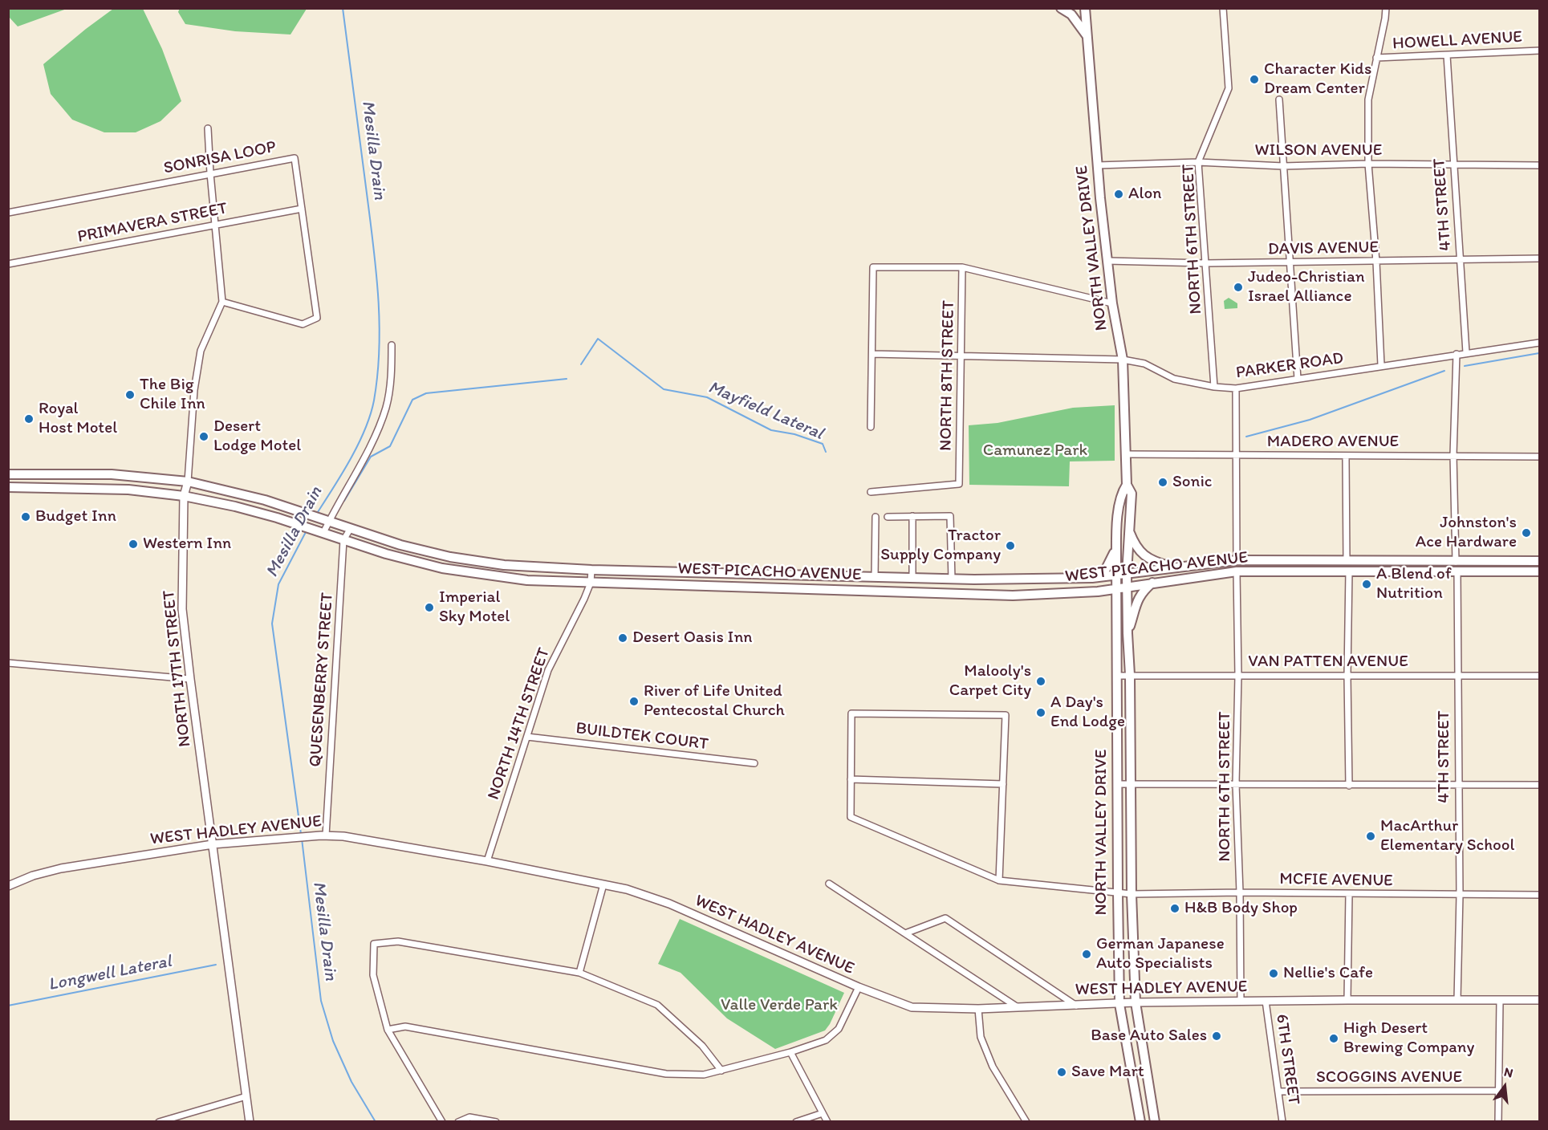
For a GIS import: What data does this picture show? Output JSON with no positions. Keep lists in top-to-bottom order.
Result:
{
  "streets": {
    "main road": ["NORTH VALLEY DRIVE", "WEST PICACHO AVENUE"],
    "street": [
      "HOWELL AVENUE",
      "WILSON AVENUE",
      "SONRISA LOOP",
      "4TH STREET",
      "PRIMAVERA STREET",
      "NORTH 6TH STREET",
      "DAVIS AVENUE",
      "PARKER ROAD",
      "NORTH 8TH STREET",
      "MADERO AVENUE",
      "VAN PATTEN AVENUE",
      "NORTH 17TH STREET",
      "QUESENBERRY STREET",
      "NORTH 14TH STREET",
      "BUILDTEK COURT",
      "WEST HADLEY AVENUE",
      "MCFIE AVENUE",
      "6TH STREET",
      "SCOGGINS AVENUE"
    ]
  },
  "crossings": [
    ["HOWELL AVENUE", "4TH STREET"],
    ["WILSON AVENUE", "4TH STREET"],
    ["WILSON AVENUE", "NORTH 6TH STREET"],
    ["WILSON AVENUE", "NORTH VALLEY DRIVE"],
    ["SONRISA LOOP", "PRIMAVERA STREET"],
    ["SONRISA LOOP", "NORTH 17TH STREET"],
    ["4TH STREET", "DAVIS AVENUE"],
    ["4TH STREET", "PARKER ROAD"],
    ["4TH STREET", "WEST PICACHO AVENUE"],
    ["4TH STREET", "VAN PATTEN AVENUE"],
    ["4TH STREET", "WEST HADLEY AVENUE"],
    ["4TH STREET", "MCFIE AVENUE"],
    ["PRIMAVERA STREET", "NORTH 17TH STREET"],
    ["NORTH 6TH STREET", "DAVIS AVENUE"],
    ["NORTH 6TH STREET", "PARKER ROAD"],
    ["NORTH 6TH STREET", "WEST PICACHO AVENUE"],
    ["NORTH 6TH STREET", "VAN PATTEN AVENUE"],
    ["NORTH 6TH STREET", "WEST HADLEY AVENUE"],
    ["NORTH 6TH STREET", "MCFIE AVENUE"],
    ["NORTH VALLEY DRIVE", "DAVIS AVENUE"],
    ["NORTH VALLEY DRIVE", "PARKER ROAD"],
    ["NORTH VALLEY DRIVE", "MADERO AVENUE"],
    ["NORTH VALLEY DRIVE", "WEST PICACHO AVENUE"],
    ["NORTH VALLEY DRIVE", "VAN PATTEN AVENUE"],
    ["NORTH VALLEY DRIVE", "WEST HADLEY AVENUE"],
    ["NORTH VALLEY DRIVE", "MCFIE AVENUE"],
    ["PARKER ROAD", "NORTH 8TH STREET"],
    ["WEST PICACHO AVENUE", "NORTH 17TH STREET"],
    ["WEST PICACHO AVENUE", "QUESENBERRY STREET"],
    ["WEST PICACHO AVENUE", "NORTH 14TH STREET"],
    ["NORTH 17TH STREET", "WEST HADLEY AVENUE"],
    ["QUESENBERRY STREET", "WEST HADLEY AVENUE"],
    ["NORTH 14TH STREET", "BUILDTEK COURT"],
    ["NORTH 14TH STREET", "WEST HADLEY AVENUE"],
    ["WEST HADLEY AVENUE", "6TH STREET"],
    ["6TH STREET", "SCOGGINS AVENUE"]
  ],
  "water": ["Mesilla Drain", "Mayfield Lateral", "Longwell Lateral"],
  "parks": ["Camunez Park", "Valle Verde Park"],
  "places": [
    "Character Kids Dream Center",
    "Alon",
    "Judeo-Christian Israel Alliance",
    "The Big Chile Inn",
    "Royal Host Motel",
    "Desert Lodge Motel",
    "Sonic",
    "Budget Inn",
    "Johnston's Ace Hardware",
    "Western Inn",
    "Tractor Supply Company",
    "A Blend of Nutrition",
    "Imperial Sky Motel",
    "Desert Oasis Inn",
    "Malooly's Carpet City",
    "River of Life United Pentecostal Church",
    "A Day's End Lodge",
    "MacArthur Elementary School",
    "H&B Body Shop",
    "German Japanese Auto Specialists",
    "Nellie's Cafe",
    "Base Auto Sales",
    "High Desert Brewing Company",
    "Save Mart"
  ],
  "north": "top"
}
